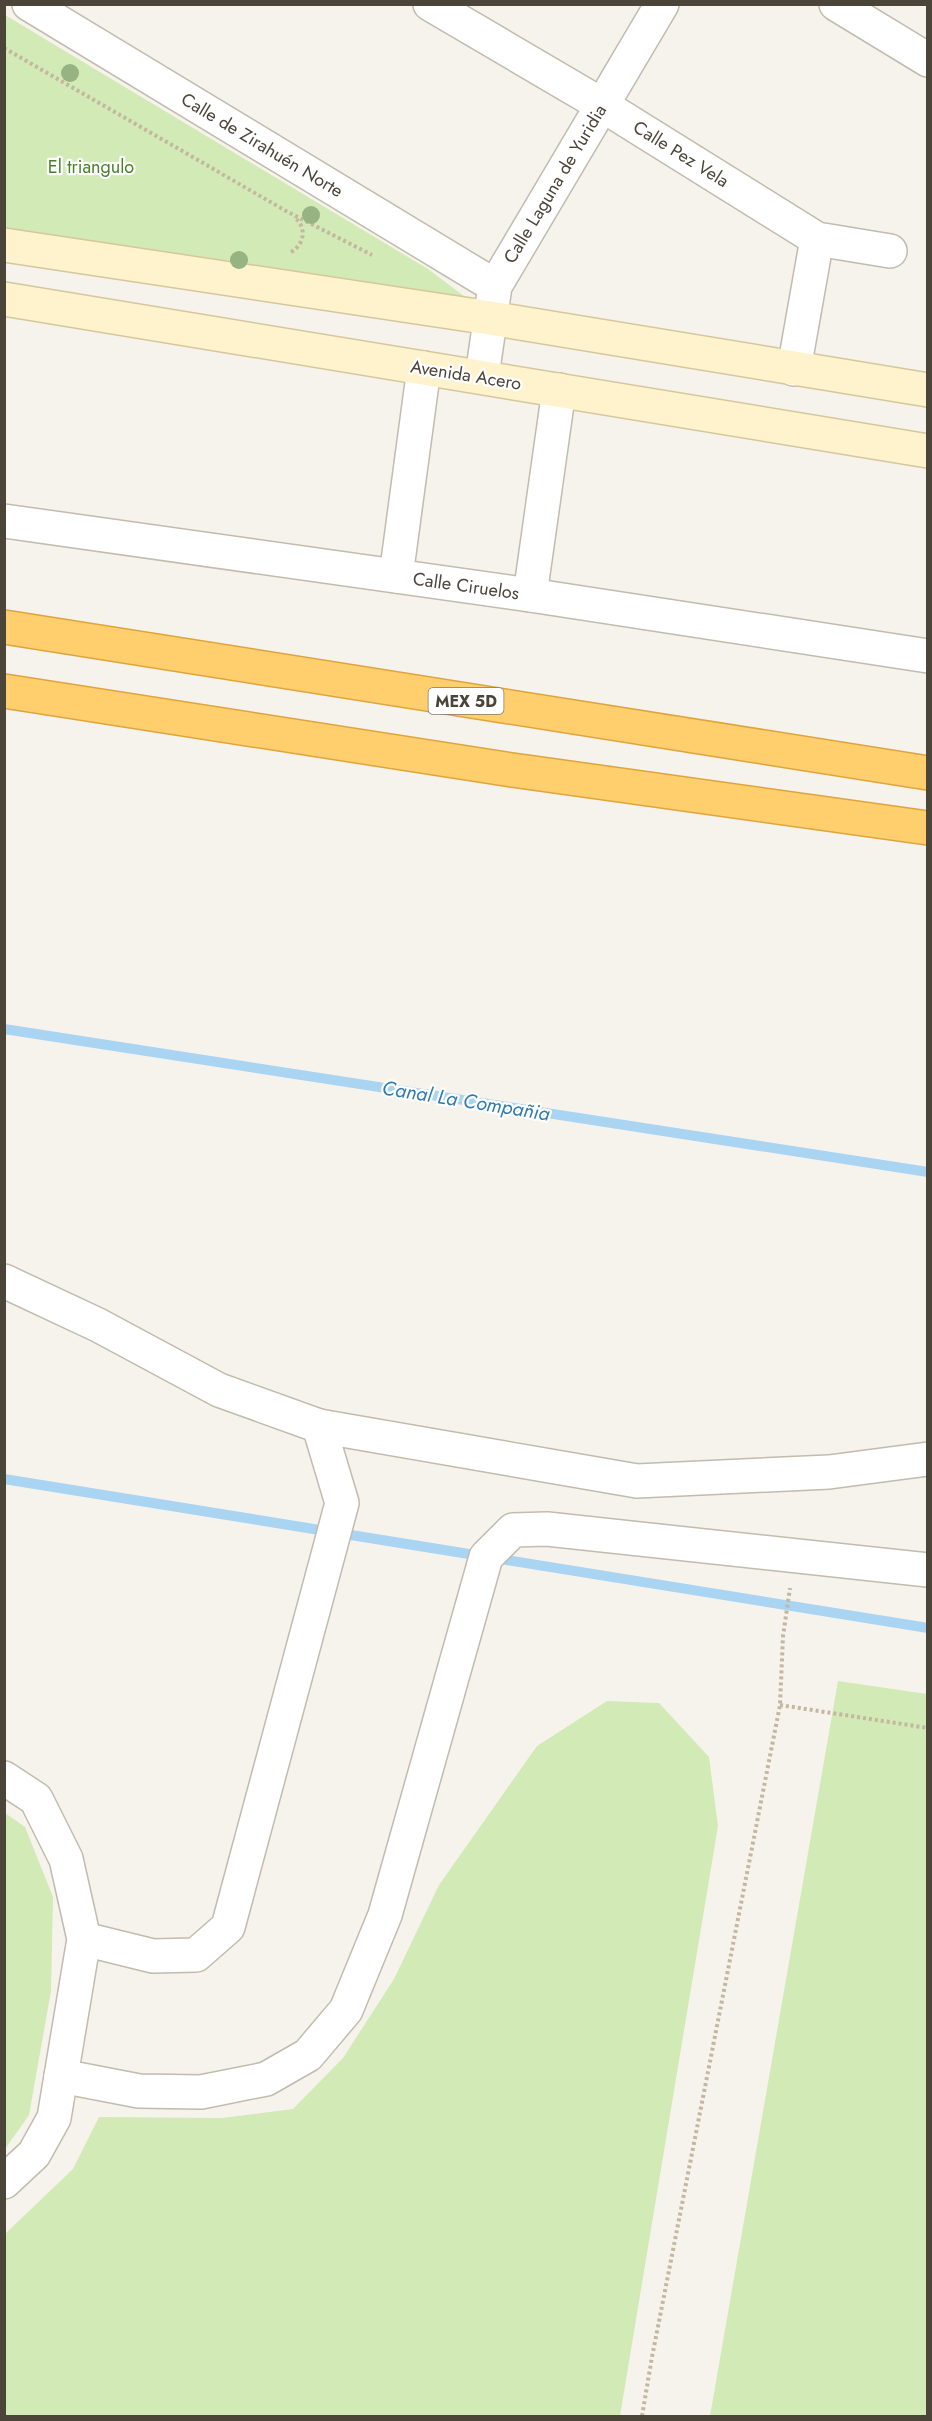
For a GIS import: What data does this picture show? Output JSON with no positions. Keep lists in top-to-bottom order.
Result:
{
  "streets": {
    "highway": ["MEX 5D"],
    "street": [
      "Calle de Zirahuén Norte",
      "Calle Pez Vela",
      "Calle Laguna de Yuridia",
      "Avenida Acero",
      "Calle Ciruelos"
    ]
  },
  "crossings": [
    ["Calle de Zirahuén Norte", "Calle Laguna de Yuridia"],
    ["Calle Pez Vela", "Calle Laguna de Yuridia"],
    ["Calle Laguna de Yuridia", "Avenida Acero"]
  ],
  "water": ["Canal La Compañia"],
  "parks": ["El triangulo"]
}
